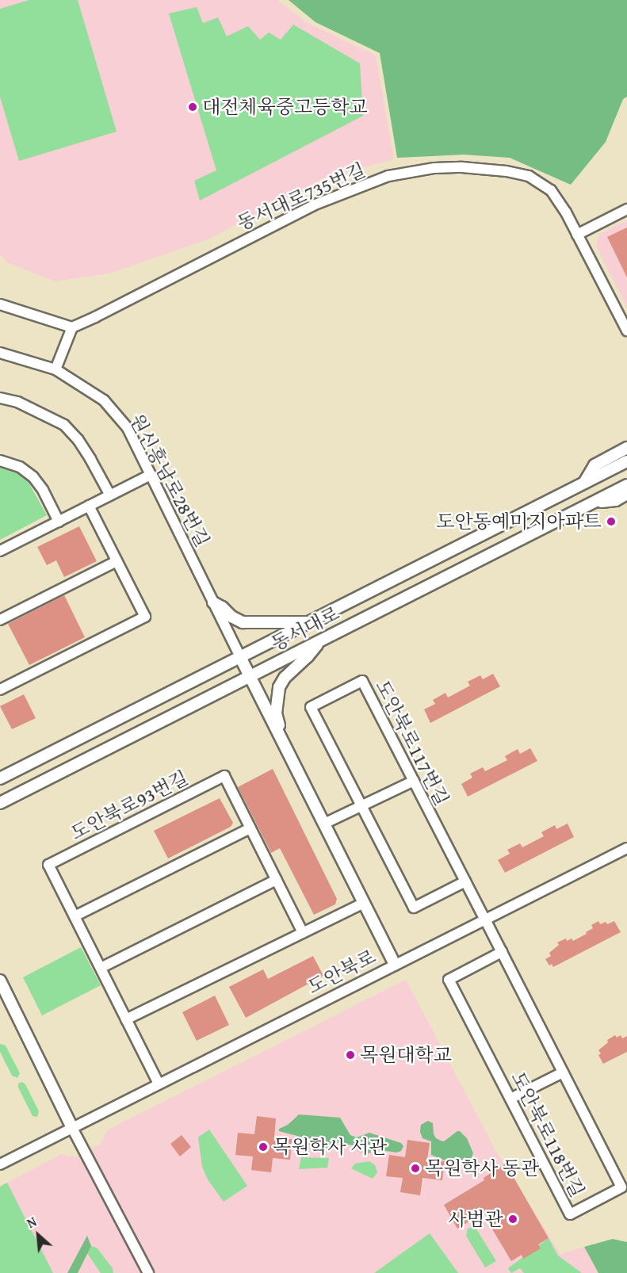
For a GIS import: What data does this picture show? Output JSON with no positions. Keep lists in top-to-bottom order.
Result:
{
  "streets": {
    "street": [
      "동서대로735번길",
      "원신흥남로28번길",
      "동서대로",
      "도안북로117번길",
      "도안북로93번길",
      "도안북로",
      "도안북로118번길"
    ]
  },
  "crossings": [
    ["원신흥남로28번길", "동서대로"],
    ["도안북로117번길", "도안북로"],
    ["도안북로117번길", "도안북로118번길"],
    ["도안북로93번길", "도안북로"],
    ["도안북로", "도안북로118번길"]
  ],
  "places": [
    "대전체육중고등학교",
    "도안동예미지아파트",
    "목원대학교",
    "목원학사 서관",
    "목원학사 동관",
    "사범관"
  ],
  "north": "top left"
}
